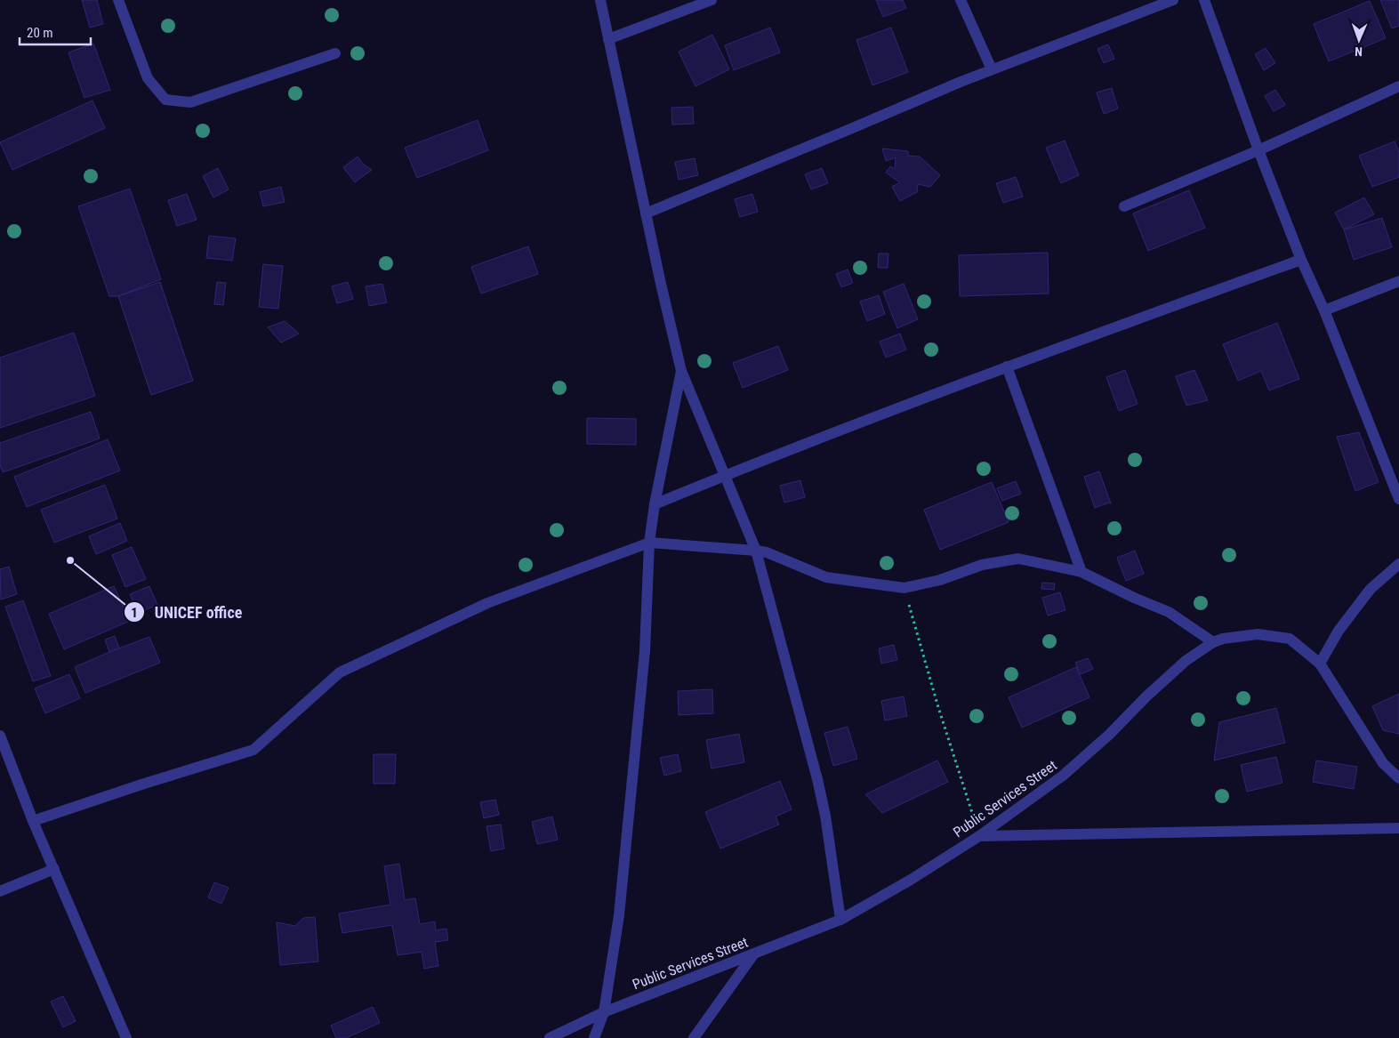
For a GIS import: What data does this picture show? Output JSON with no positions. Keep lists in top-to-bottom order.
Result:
{
  "streets": {
    "street": ["Public Services Street"]
  },
  "places": ["UNICEF office"],
  "scale_bar": "20 m",
  "north": "bottom"
}
